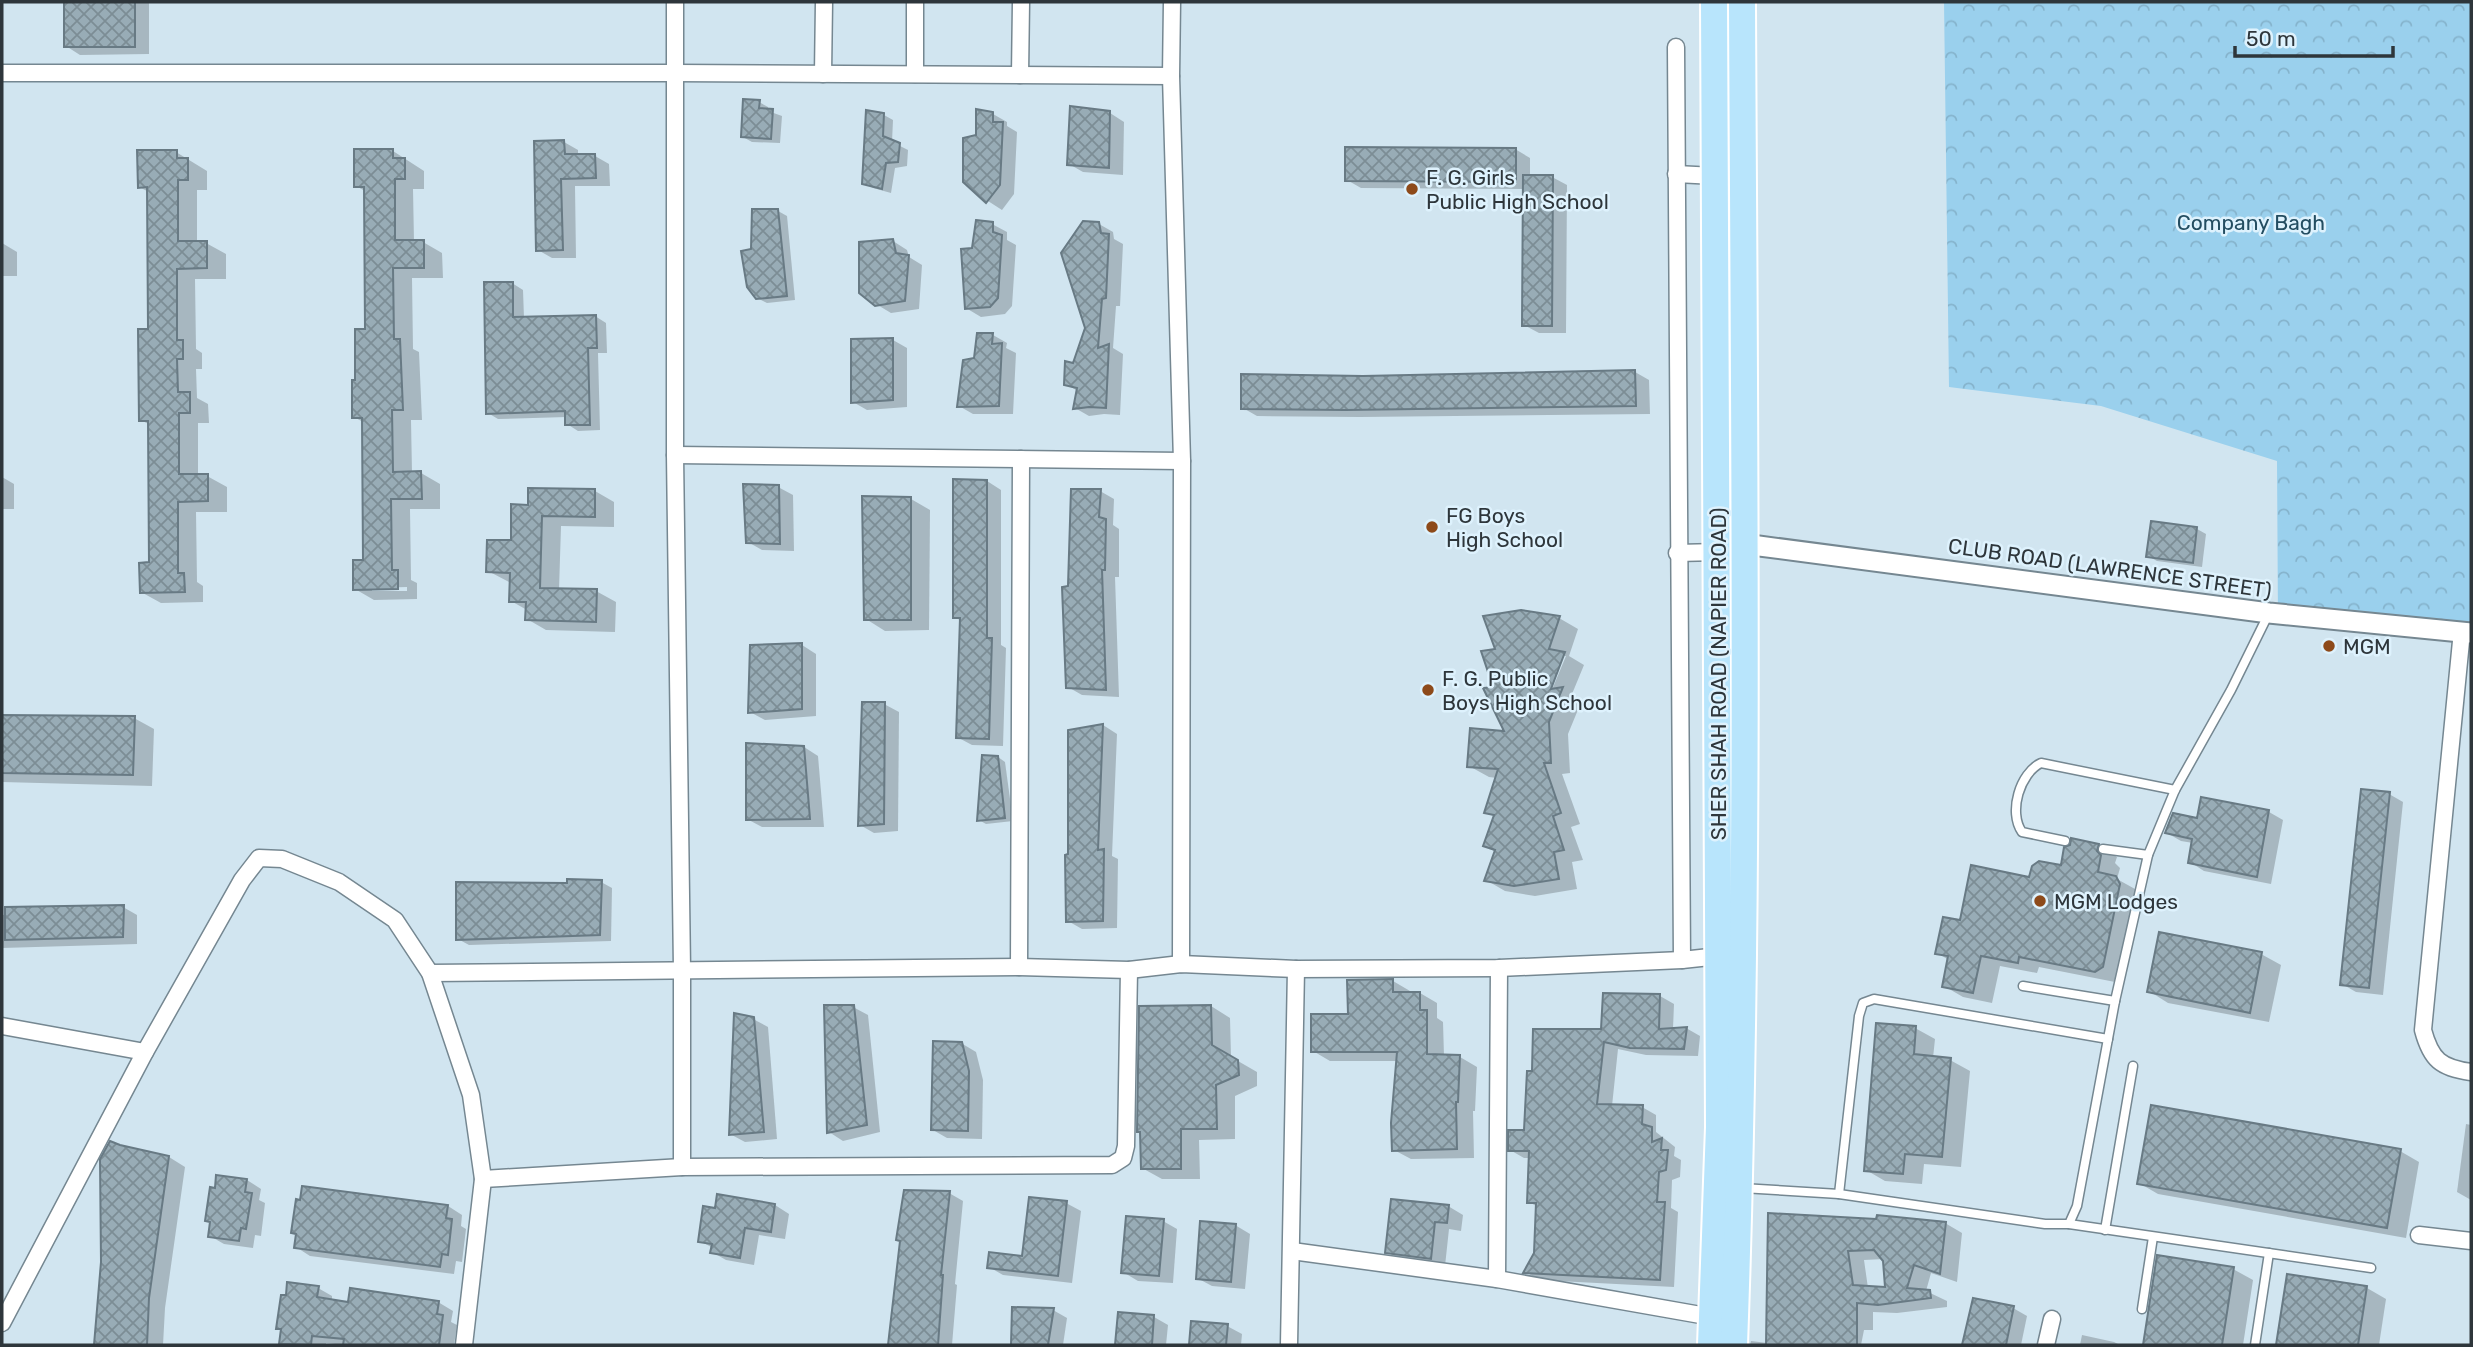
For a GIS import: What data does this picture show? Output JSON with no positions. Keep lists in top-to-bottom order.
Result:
{
  "streets": {
    "main road": ["SHER SHAH ROAD (NAPIER ROAD)"],
    "street": ["CLUB ROAD (LAWRENCE STREET)"]
  },
  "crossings": [
    ["CLUB ROAD (LAWRENCE STREET)", "SHER SHAH ROAD (NAPIER ROAD)"]
  ],
  "parks": ["Company Bagh"],
  "places": [
    "F. G. Girls Public High School",
    "FG Boys High School",
    "MGM",
    "F. G. Public Boys High School",
    "MGM Lodges"
  ],
  "scale_bar": "50 m"
}
